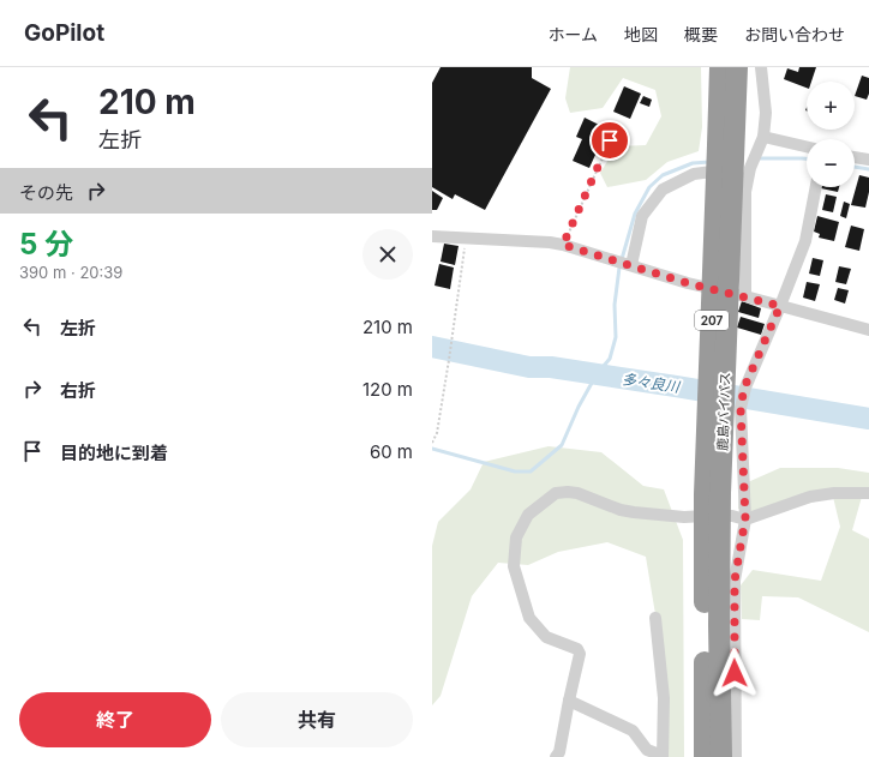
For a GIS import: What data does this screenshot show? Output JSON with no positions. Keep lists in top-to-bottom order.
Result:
{
  "streets": {
    "highway": ["207", "鹿島バイパス"]
  },
  "water": ["多々良川"],
  "page": {
    "header": "GoPilot",
    "nav": [
      "ホーム",
      "地図",
      "概要",
      "お問い合わせ"
    ],
    "turn": ["210 m", "左折"],
    "map_buttons": ["+", "−"],
    "then": "その先",
    "heading": ["5 分", "390 m · 20:39"],
    "list": [
      {
        "name": "左折",
        "value": "210 m"
      },
      {
        "name": "右折",
        "value": "120 m"
      },
      {
        "name": "目的地に到着",
        "value": "60 m"
      }
    ],
    "buttons": ["終了", "共有"]
  }
}
